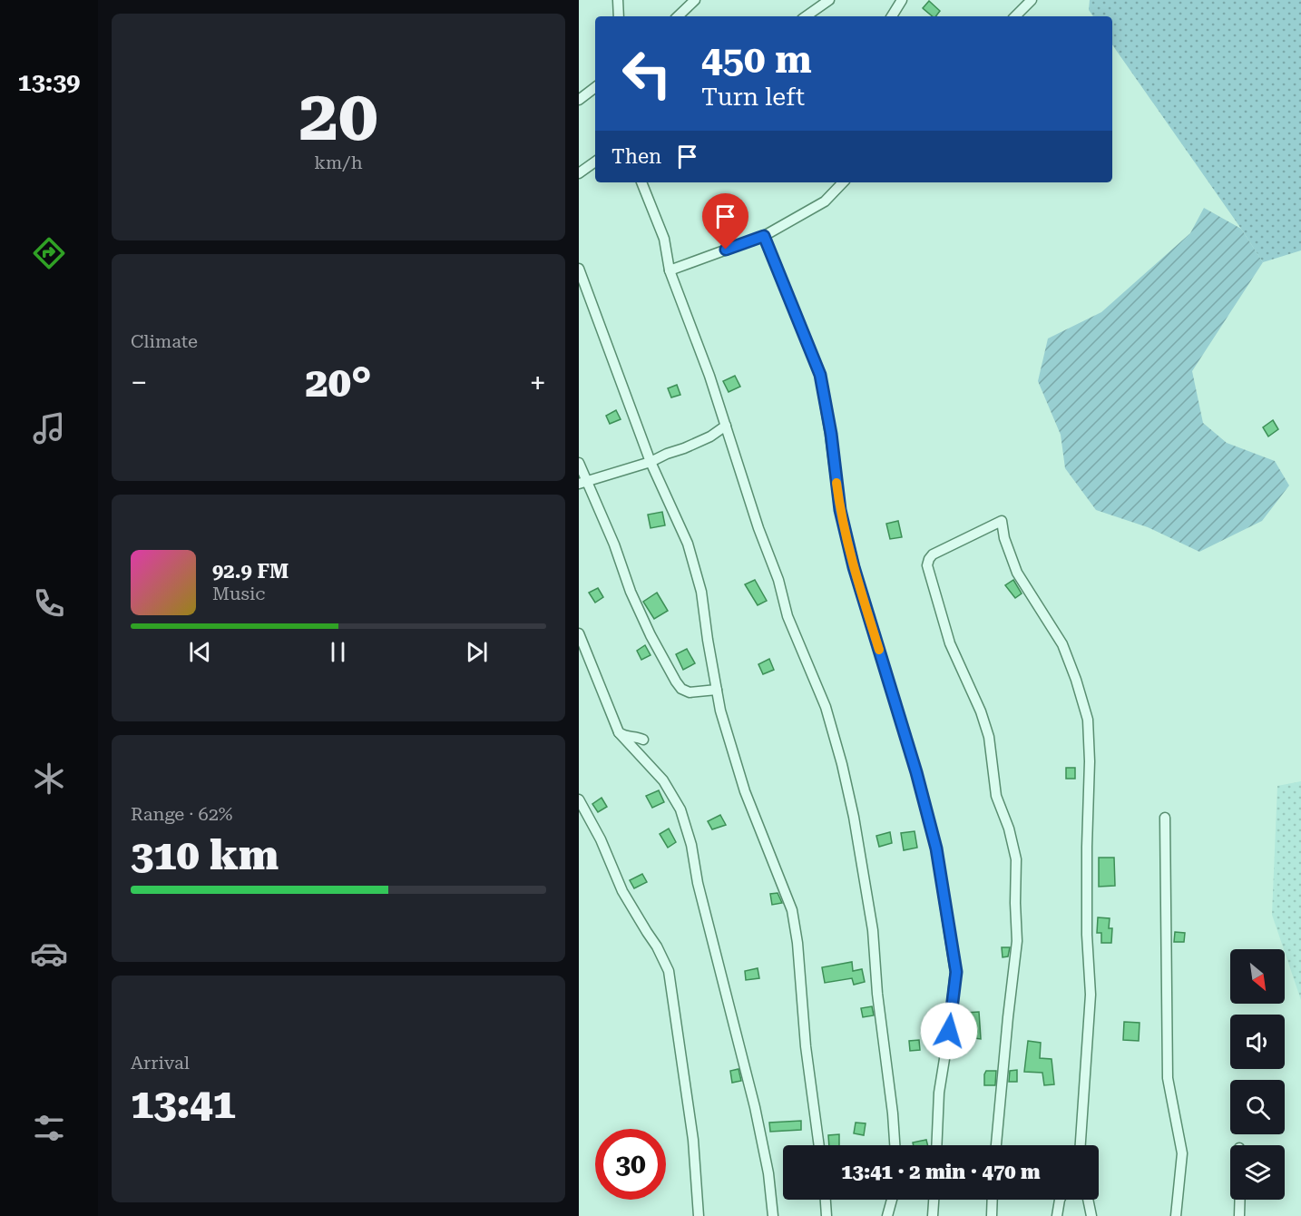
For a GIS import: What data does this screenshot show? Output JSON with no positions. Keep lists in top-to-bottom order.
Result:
{
  "north": "bottom right",
  "page": {
    "tabs": "13:39",
    "tile": [
      ["20", "km/h"],
      "Climate",
      ["Range · 62%", "310 km"],
      ["Arrival", "13:41"]
    ],
    "turn": ["450 m", "Turn left"],
    "then": "Then",
    "heat": ["−", "20°", "+"],
    "song": ["92.9 FM", "Music"],
    "limit": "30",
    "trip": "13:41 · 2 min · 470 m"
  }
}
